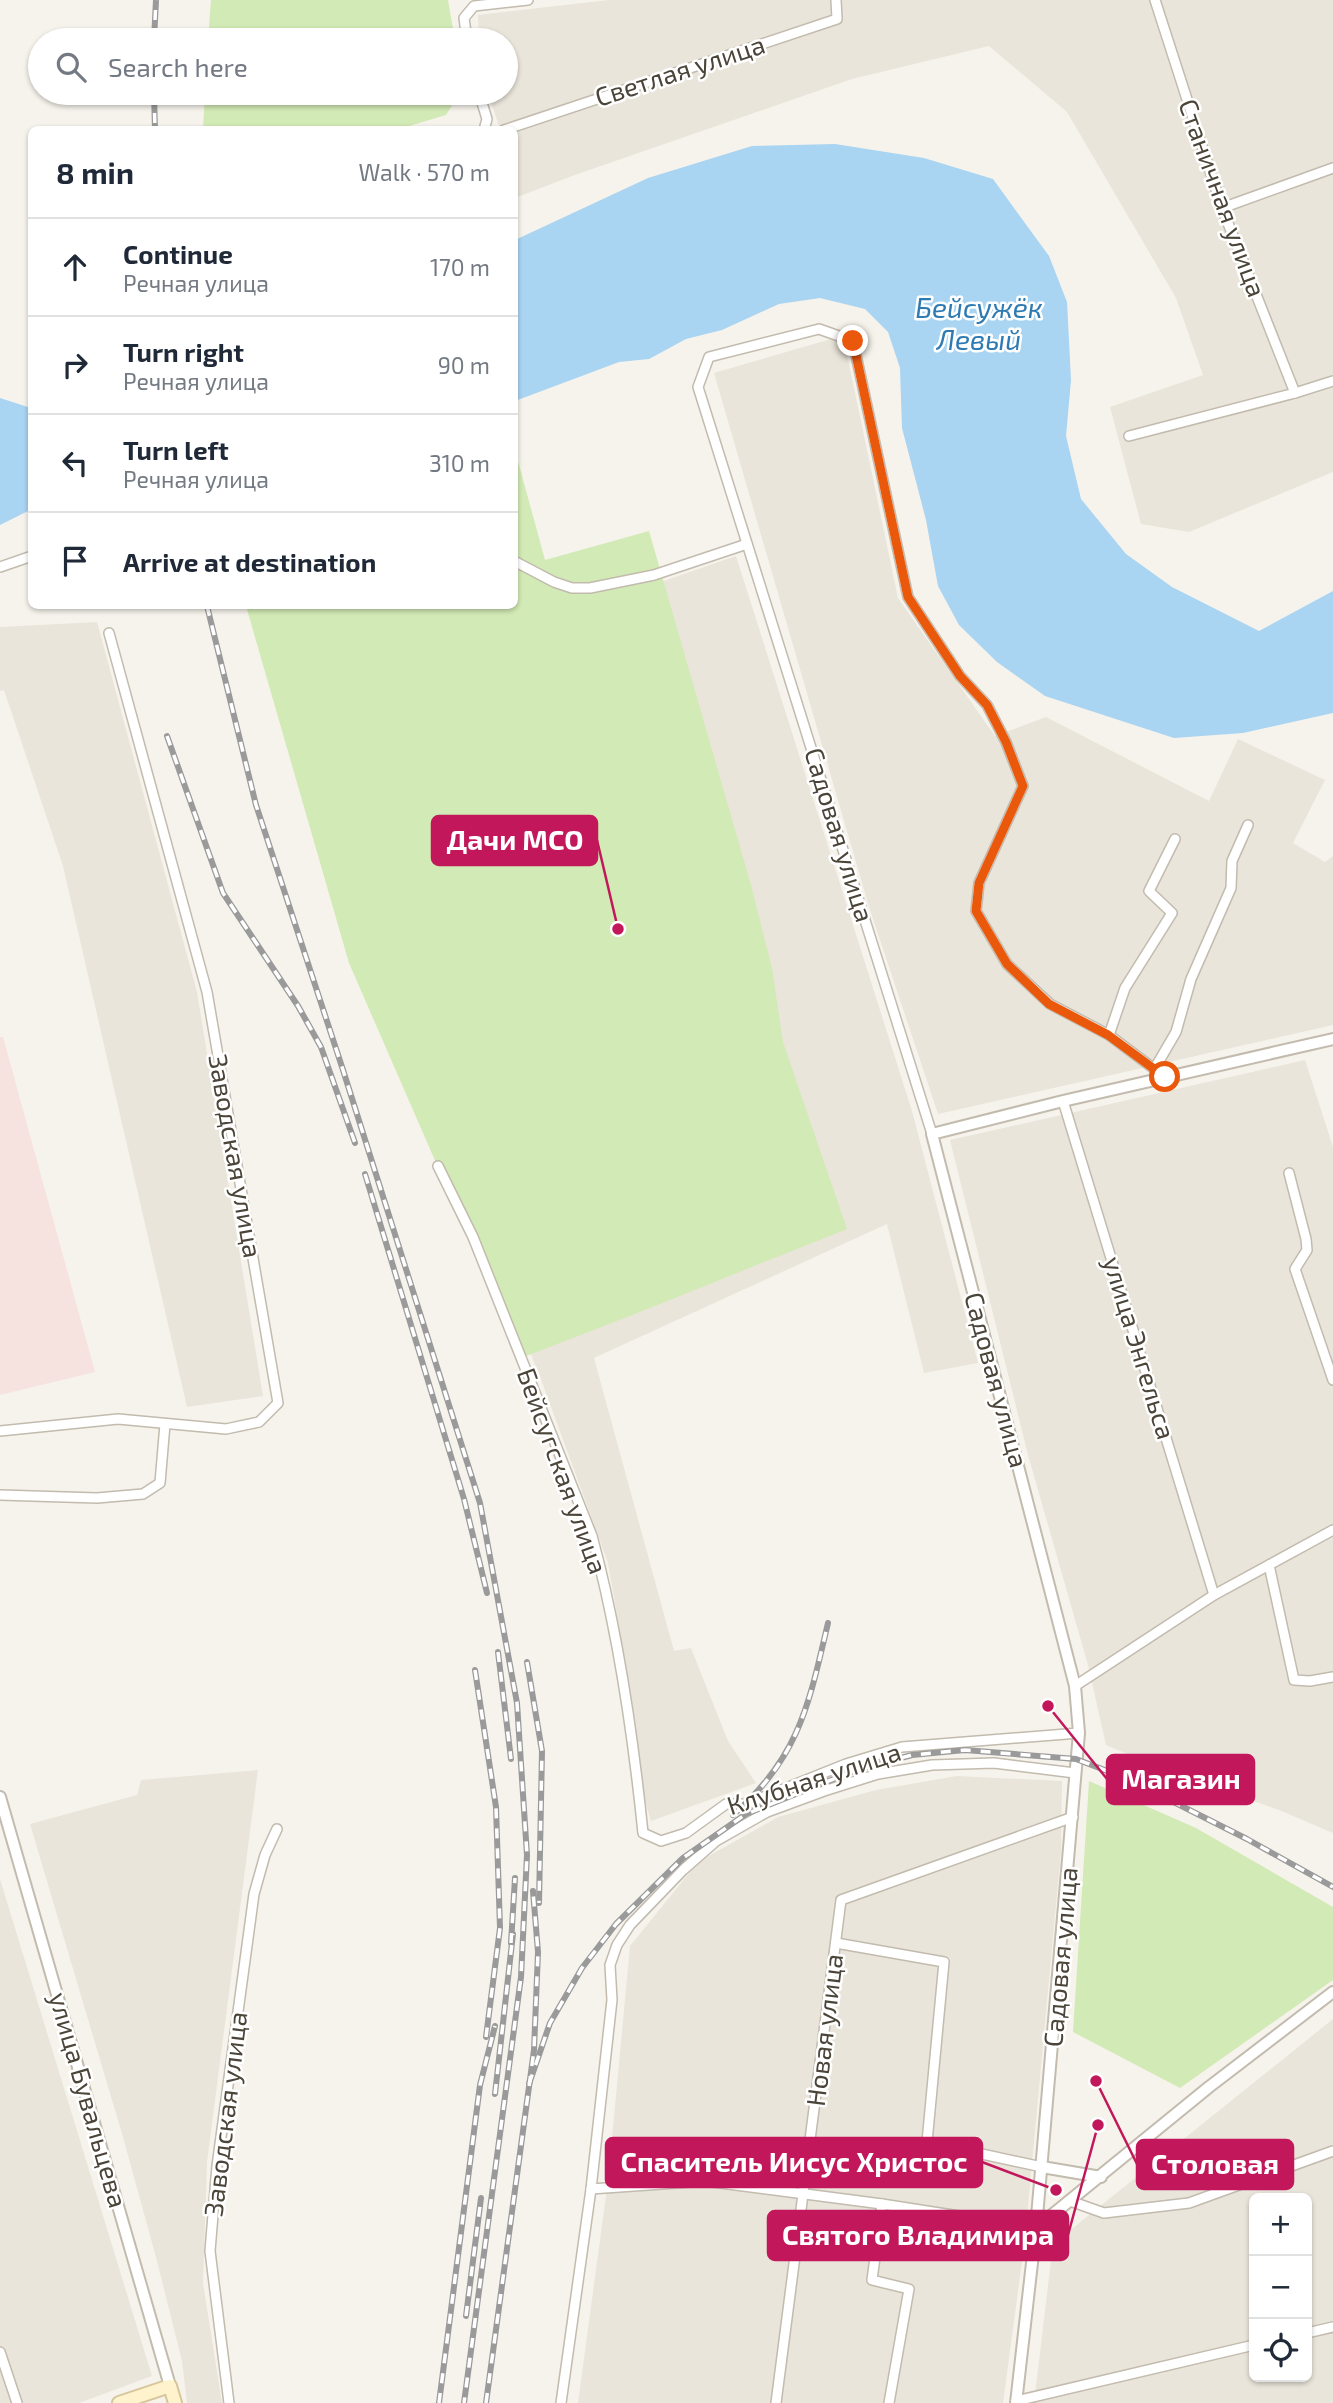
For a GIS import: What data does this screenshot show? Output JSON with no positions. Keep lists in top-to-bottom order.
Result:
{
  "streets": {
    "main road": ["улица Бувальцева"],
    "street": [
      "Светлая улица",
      "Станичная улица",
      "Садовая улица",
      "Заводская улица",
      "улица Энгельса",
      "Бейсугская улица",
      "Клубная улица",
      "Новая улица"
    ]
  },
  "crossings": [
    ["Садовая улица", "Клубная улица"],
    ["Садовая улица", "Новая улица"],
    ["Бейсугская улица", "Клубная улица"]
  ],
  "water": ["Бейсужёк Левый"],
  "places": [
    "Дачи МСО",
    "Магазин",
    "Столовая",
    "Святого Владимира",
    "Спаситель Иисус Христос"
  ],
  "page": {
    "search": "Search here",
    "heading": ["8 min", "Walk · 570 m"],
    "list": [
      ["Continue", "Речная улица", "170 m"],
      ["Turn right", "Речная улица", "90 m"],
      ["Turn left", "Речная улица", "310 m"],
      "Arrive at destination"
    ],
    "map_buttons": ["+", "−"]
  }
}
